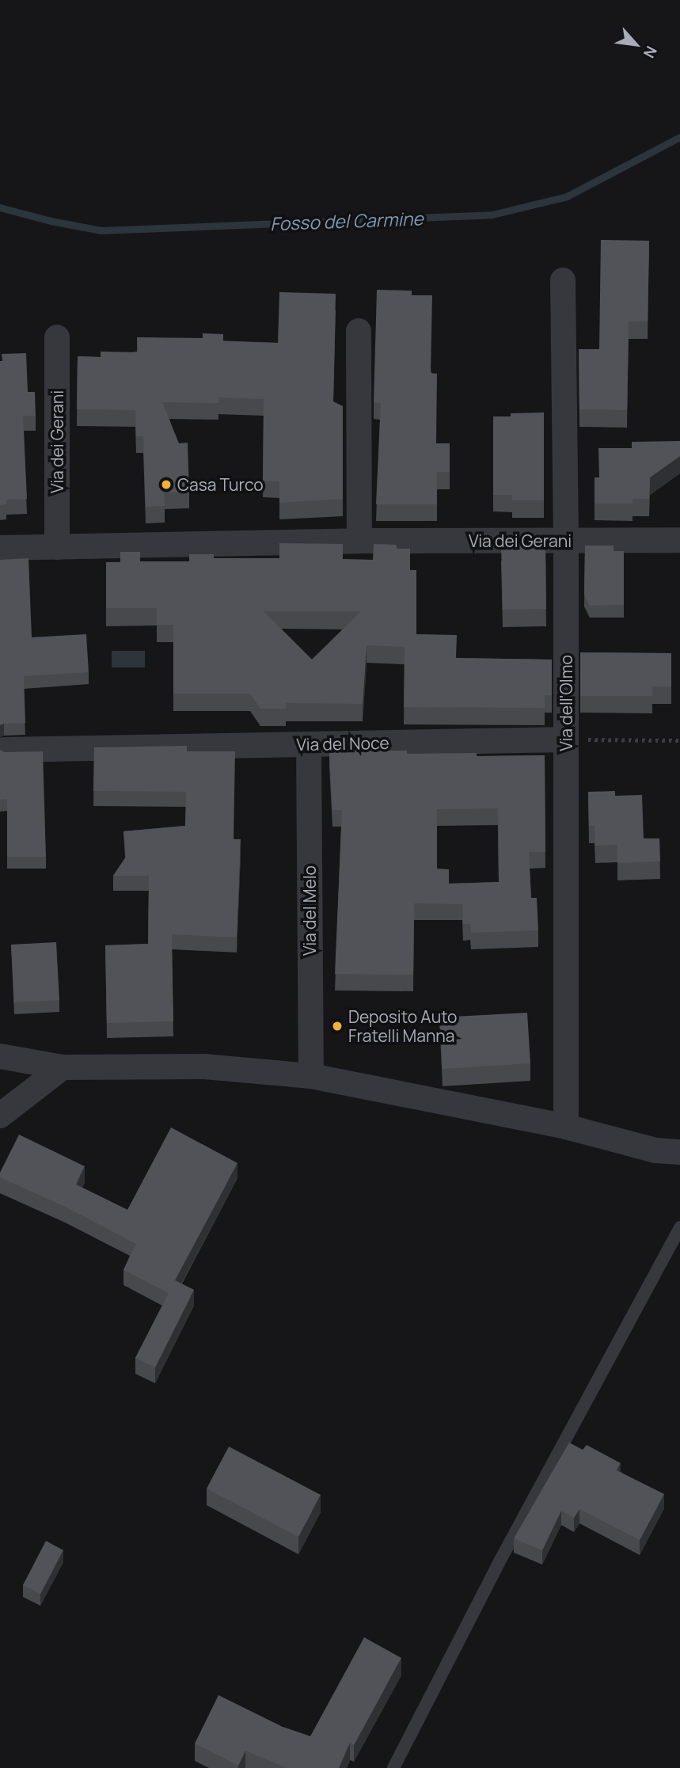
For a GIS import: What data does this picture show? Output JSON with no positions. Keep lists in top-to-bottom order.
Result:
{
  "streets": {
    "street": [
      "Via dei Gerani",
      "Via dell'Olmo",
      "Via del Noce",
      "Via del Melo"
    ]
  },
  "crossings": [
    ["Via dei Gerani", "Via dell'Olmo"],
    ["Via dell'Olmo", "Via del Noce"],
    ["Via del Noce", "Via del Melo"]
  ],
  "water": ["Fosso del Carmine"],
  "places": ["Casa Turco", "Deposito Auto Fratelli Manna"],
  "north": "bottom right"
}
